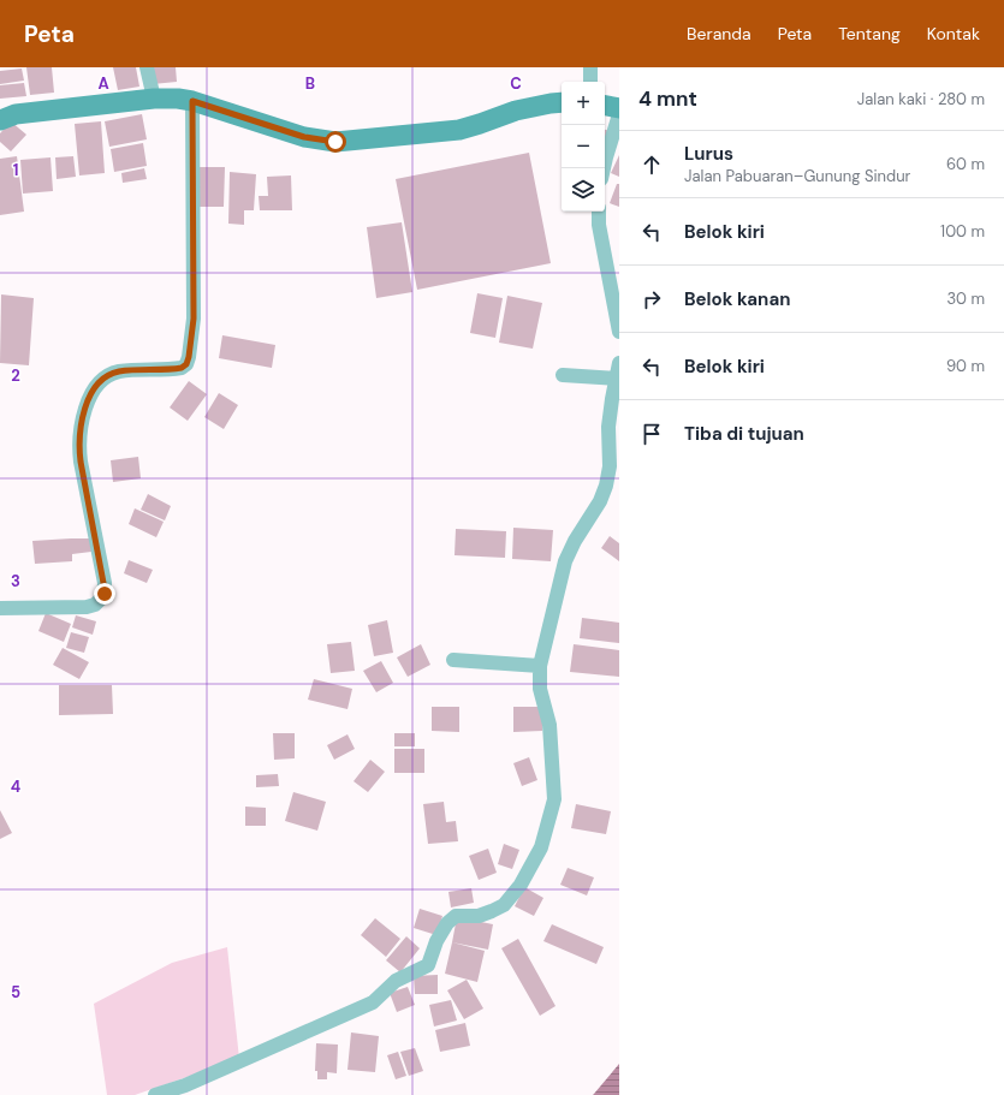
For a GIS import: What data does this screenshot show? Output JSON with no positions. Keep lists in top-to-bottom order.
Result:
{
  "page": {
    "header": "Peta",
    "nav": [
      "Beranda",
      "Peta",
      "Tentang",
      "Kontak"
    ],
    "heading": ["4 mnt", "Jalan kaki · 280 m"],
    "map_buttons": ["+", "−"],
    "list": [
      ["Lurus", "Jalan Pabuaran–Gunung Sindur", "60 m"],
      ["Belok kiri", "100 m"],
      ["Belok kanan", "30 m"],
      ["Belok kiri", "90 m"],
      "Tiba di tujuan"
    ]
  },
  "grid": {
    "columns": ["A", "B", "C"],
    "rows": [
      "1",
      "2",
      "3",
      "4",
      "5"
    ]
  }
}
